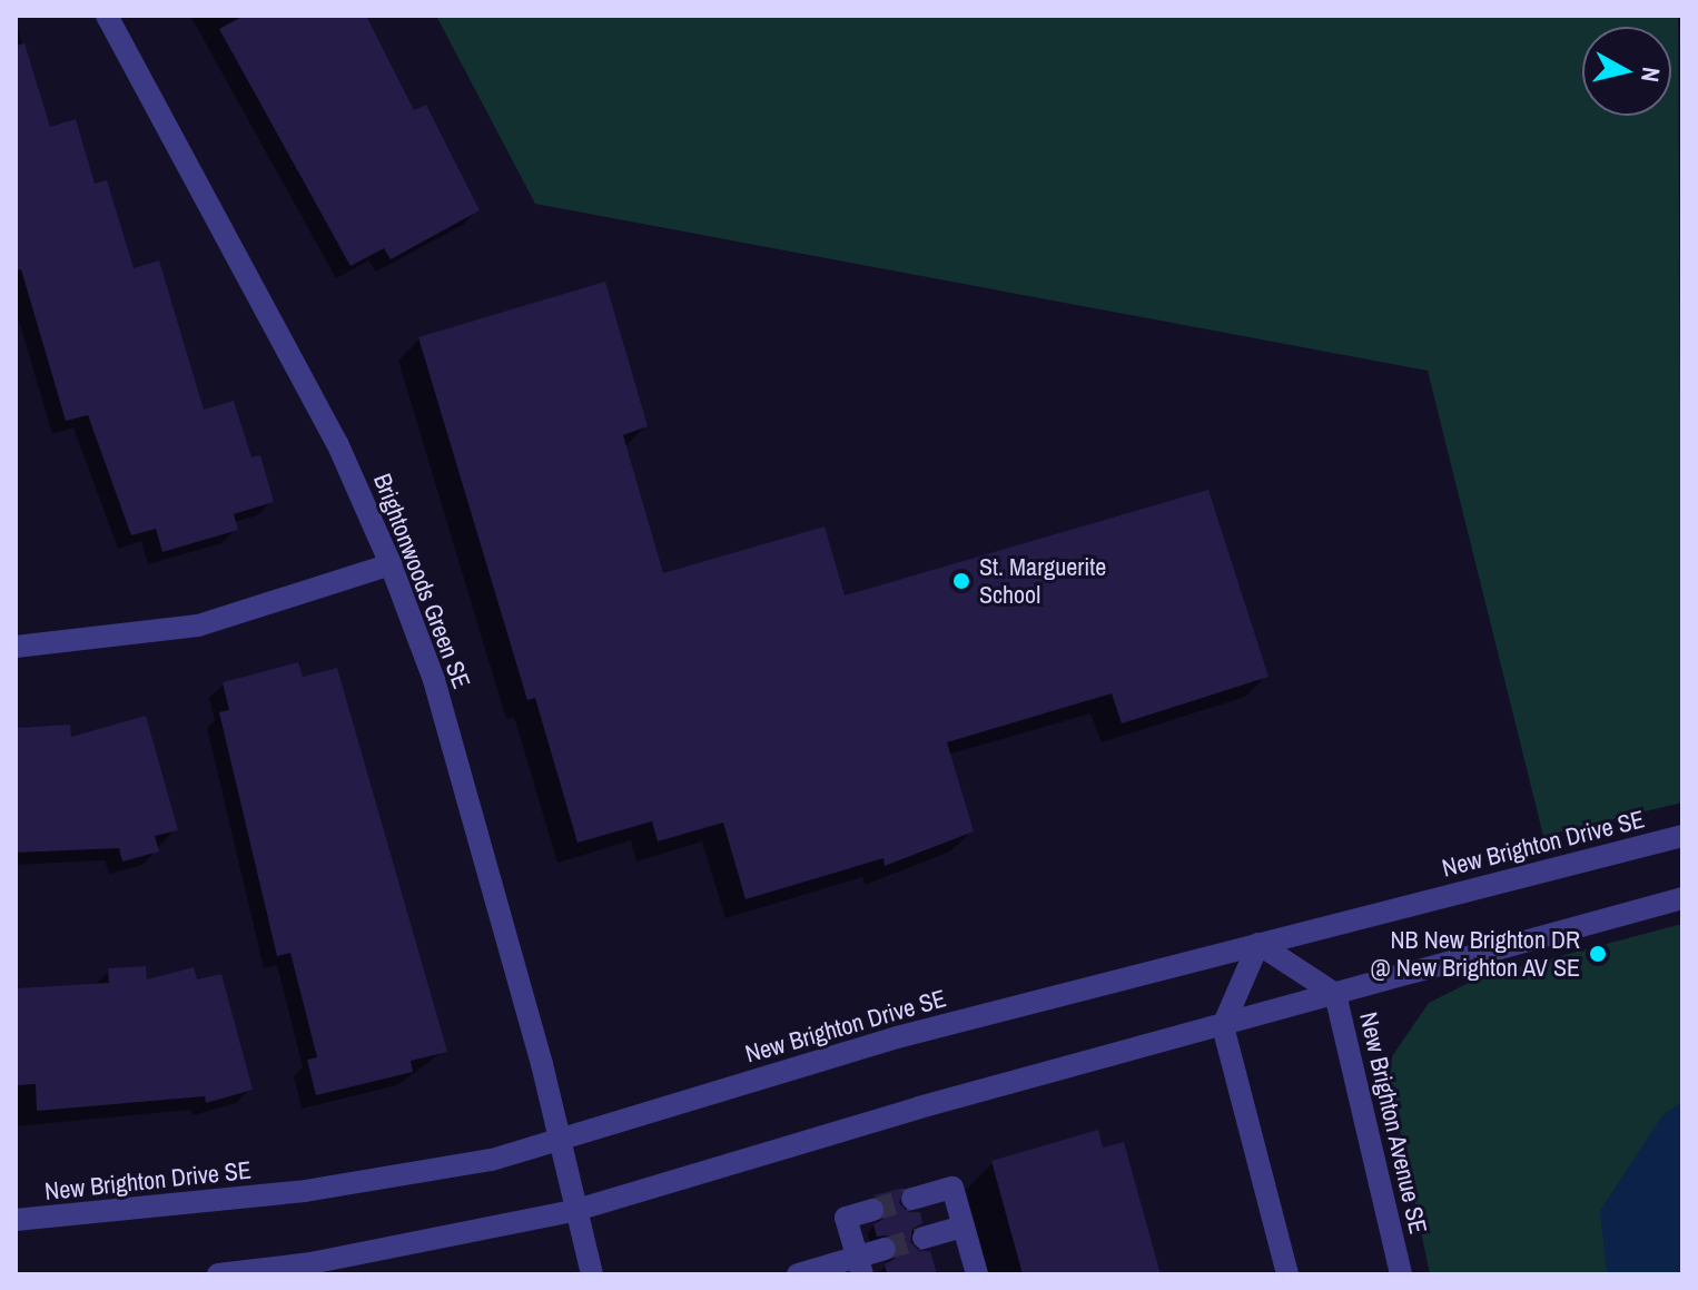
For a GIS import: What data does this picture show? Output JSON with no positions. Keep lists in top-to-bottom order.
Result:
{
  "streets": {
    "street": ["Brightonwoods Green SE", "New Brighton Drive SE", "New Brighton Avenue SE"]
  },
  "crossings": [
    ["Brightonwoods Green SE", "New Brighton Drive SE"],
    ["New Brighton Drive SE", "New Brighton Avenue SE"]
  ],
  "places": ["St. Marguerite School", "NB New Brighton DR @ New Brighton AV SE"],
  "north": "right"
}
